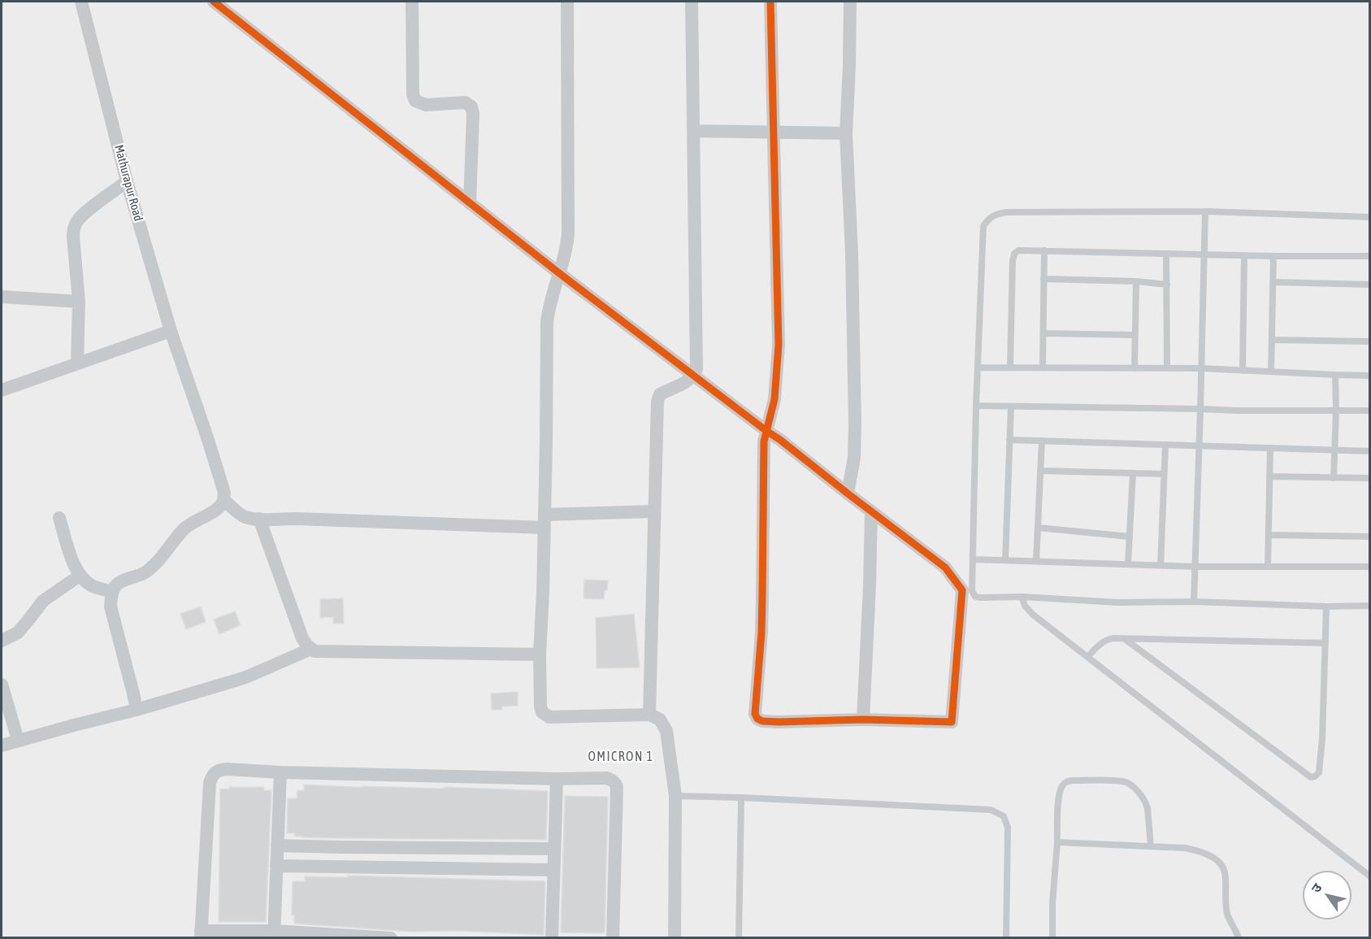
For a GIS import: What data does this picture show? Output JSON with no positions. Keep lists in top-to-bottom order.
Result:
{
  "streets": {
    "street": ["Mathurapur Road"]
  },
  "districts": ["OMICRON 1"],
  "north": "top left"
}
